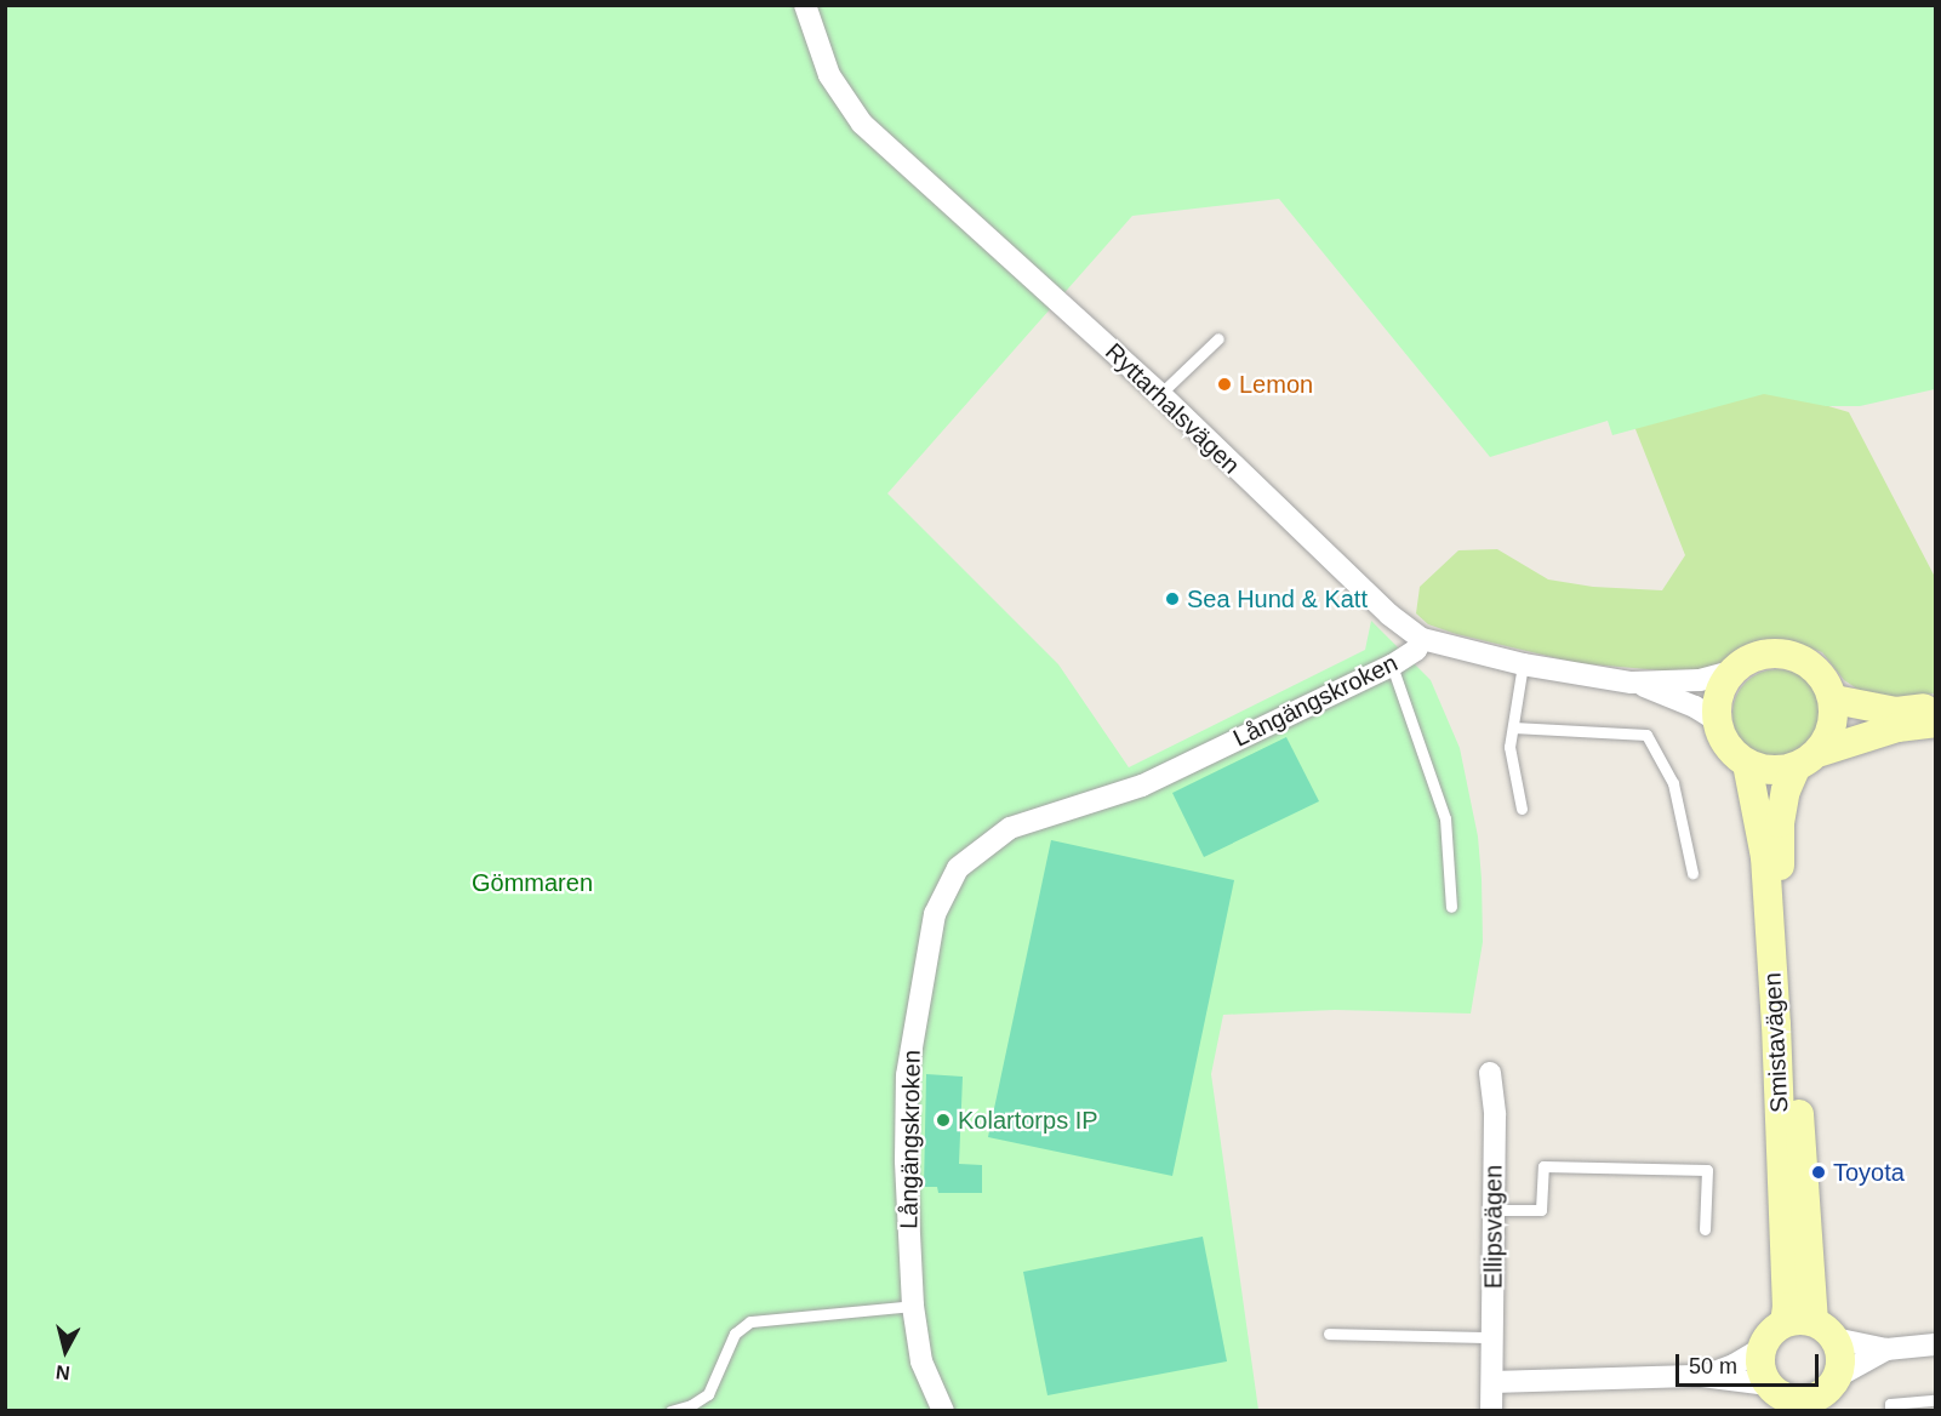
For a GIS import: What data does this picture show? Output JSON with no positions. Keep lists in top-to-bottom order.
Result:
{
  "streets": {
    "street": [
      "Ryttarhalsvägen",
      "Långängskroken",
      "Smistavägen",
      "Ellipsvägen"
    ]
  },
  "crossings": [
    ["Ryttarhalsvägen", "Långängskroken"],
    ["Ryttarhalsvägen", "Smistavägen"]
  ],
  "parks": ["Gömmaren"],
  "places": [
    "Lemon",
    "Sea Hund & Katt",
    "Kolartorps IP",
    "Toyota"
  ],
  "scale_bar": "50 m",
  "north": "bottom"
}
